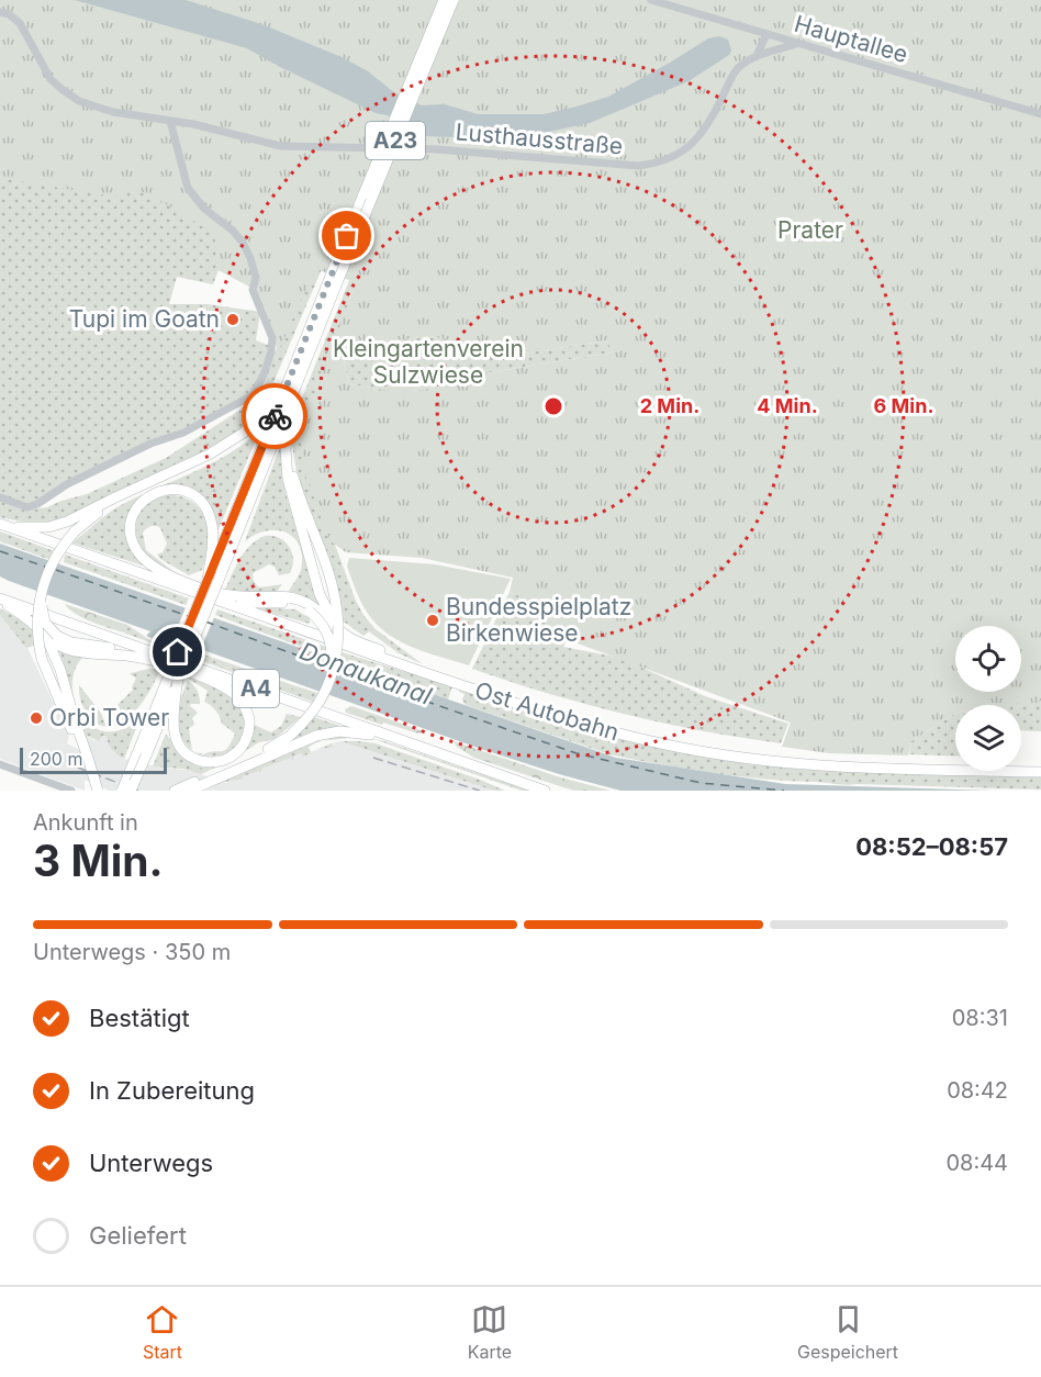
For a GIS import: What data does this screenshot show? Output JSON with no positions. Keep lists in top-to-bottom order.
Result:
{
  "streets": {
    "highway": ["A23", "A4", "Ost Autobahn"],
    "street": ["Hauptallee", "Lusthausstraße"]
  },
  "crossings": [
    ["Hauptallee", "Lusthausstraße"]
  ],
  "water": ["Donaukanal"],
  "parks": ["Prater", "Kleingartenverein Sulzwiese"],
  "places": ["Tupi im Goatn", "Bundesspielplatz Birkenwiese", "Orbi Tower"],
  "scale_bar": "200 m",
  "page": {
    "scale": "200 m",
    "heading": ["3 Min.", "Ankunft in", "08:52–08:57"],
    "bar": "Unterwegs · 350 m",
    "list": [
      ["Bestätigt", "08:31"],
      ["In Zubereitung", "08:42"],
      ["Unterwegs", "08:44"],
      "Geliefert"
    ],
    "tabs": ["Start", "Karte", "Gespeichert"]
  },
  "rings": ["2 Min.", "4 Min.", "6 Min."]
}
